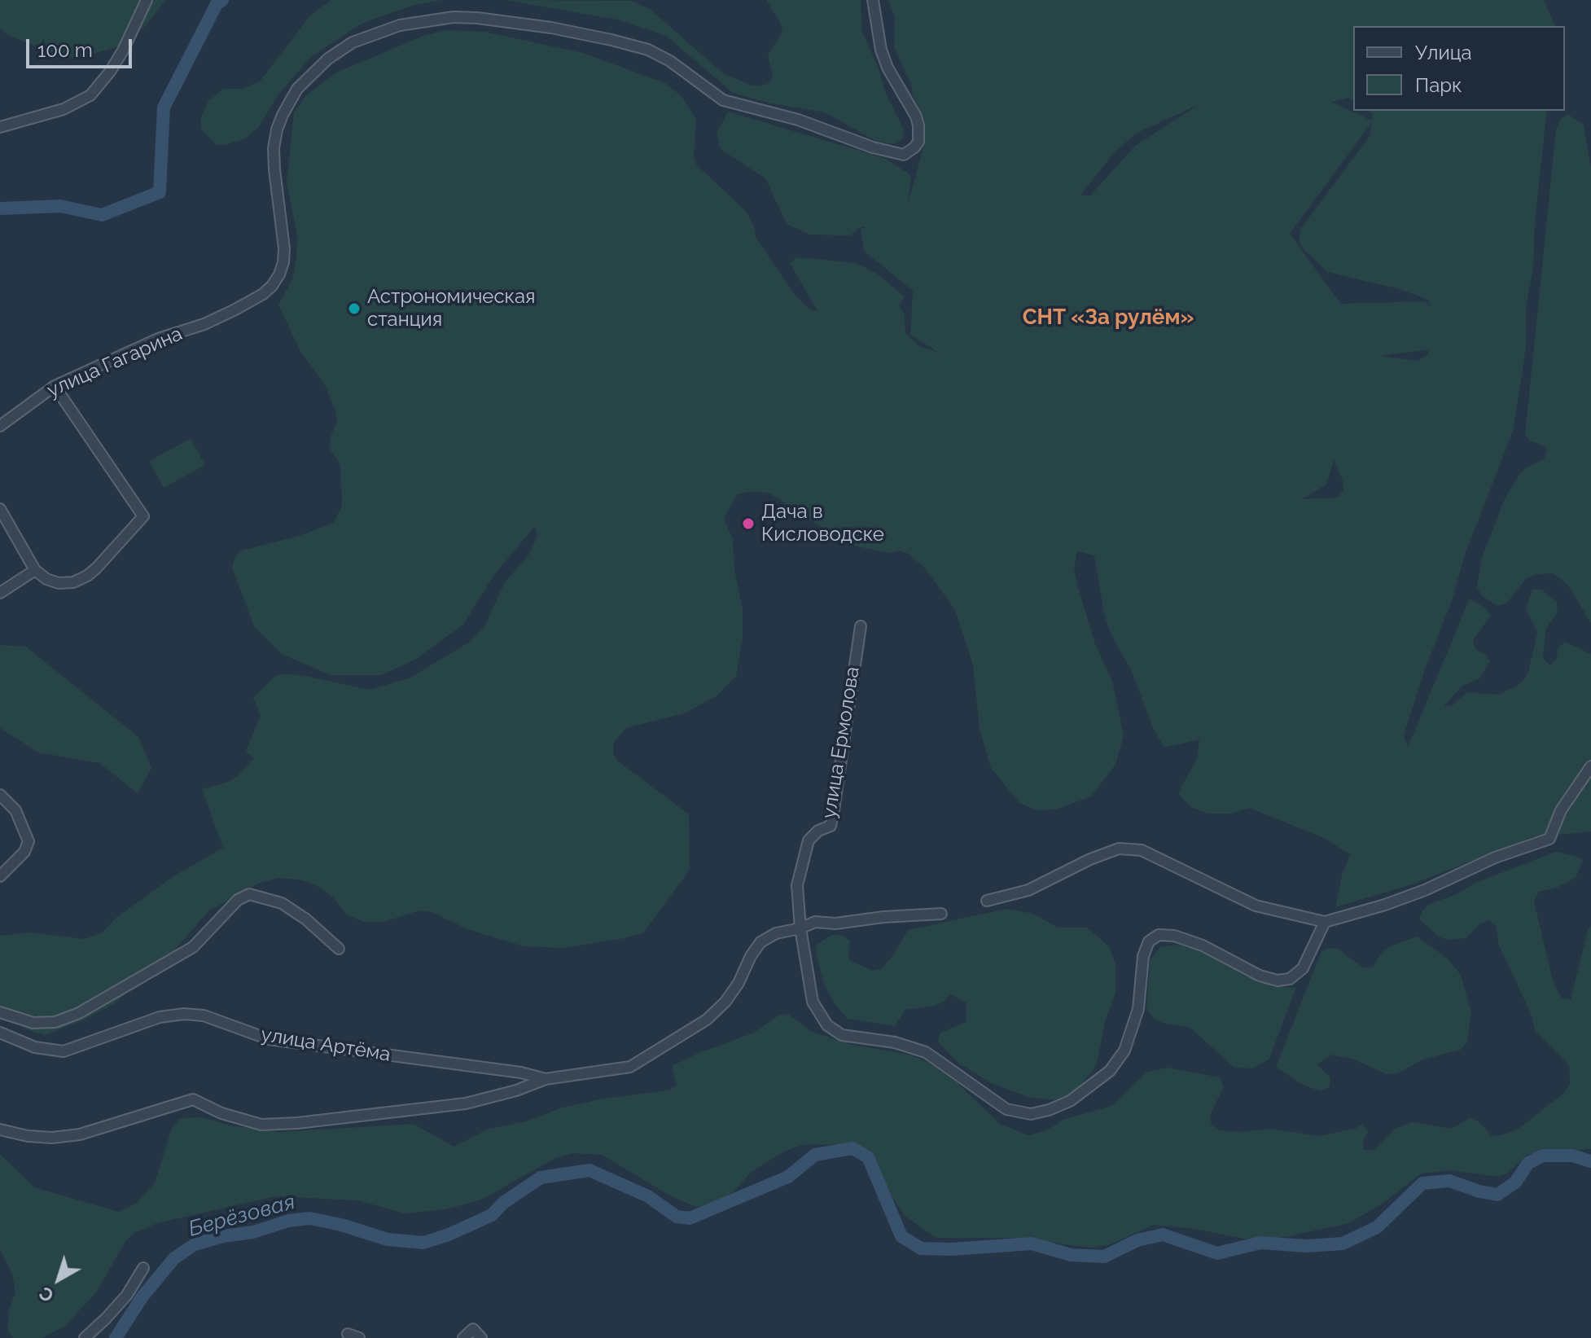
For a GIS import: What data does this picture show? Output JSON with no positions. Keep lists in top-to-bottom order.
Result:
{
  "streets": {
    "street": ["улица Гагарина", "улица Ермолова", "улица Артёма"]
  },
  "districts": ["СНТ «За рулём»"],
  "water": ["Берёзовая"],
  "places": ["Астрономическая станция", "Дача в Кисловодске"],
  "legend": ["Улица", "Парк"],
  "scale_bar": "100 m",
  "north": "bottom left"
}
